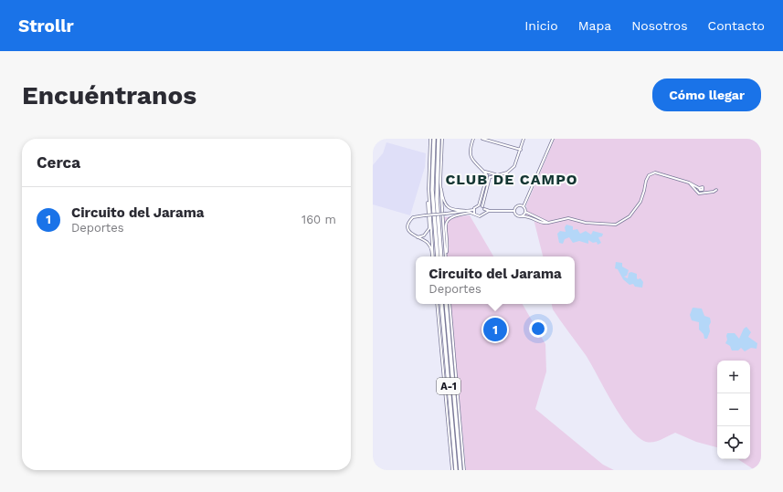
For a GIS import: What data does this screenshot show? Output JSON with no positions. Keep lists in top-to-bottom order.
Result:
{
  "streets": {
    "highway": ["A-1"]
  },
  "districts": ["CLUB DE CAMPO"],
  "page": {
    "header": "Strollr",
    "nav": [
      "Inicio",
      "Mapa",
      "Nosotros",
      "Contacto"
    ],
    "buttons": "Cómo llegar",
    "title": "Encuéntranos",
    "heading": "Cerca",
    "list": [
      {
        "mark": "1",
        "name": "Circuito del Jarama",
        "note": "Deportes",
        "value": "160 m"
      }
    ],
    "popup": ["Circuito del Jarama", "Deportes"],
    "pins": "1",
    "map_buttons": ["+", "−"]
  }
}
